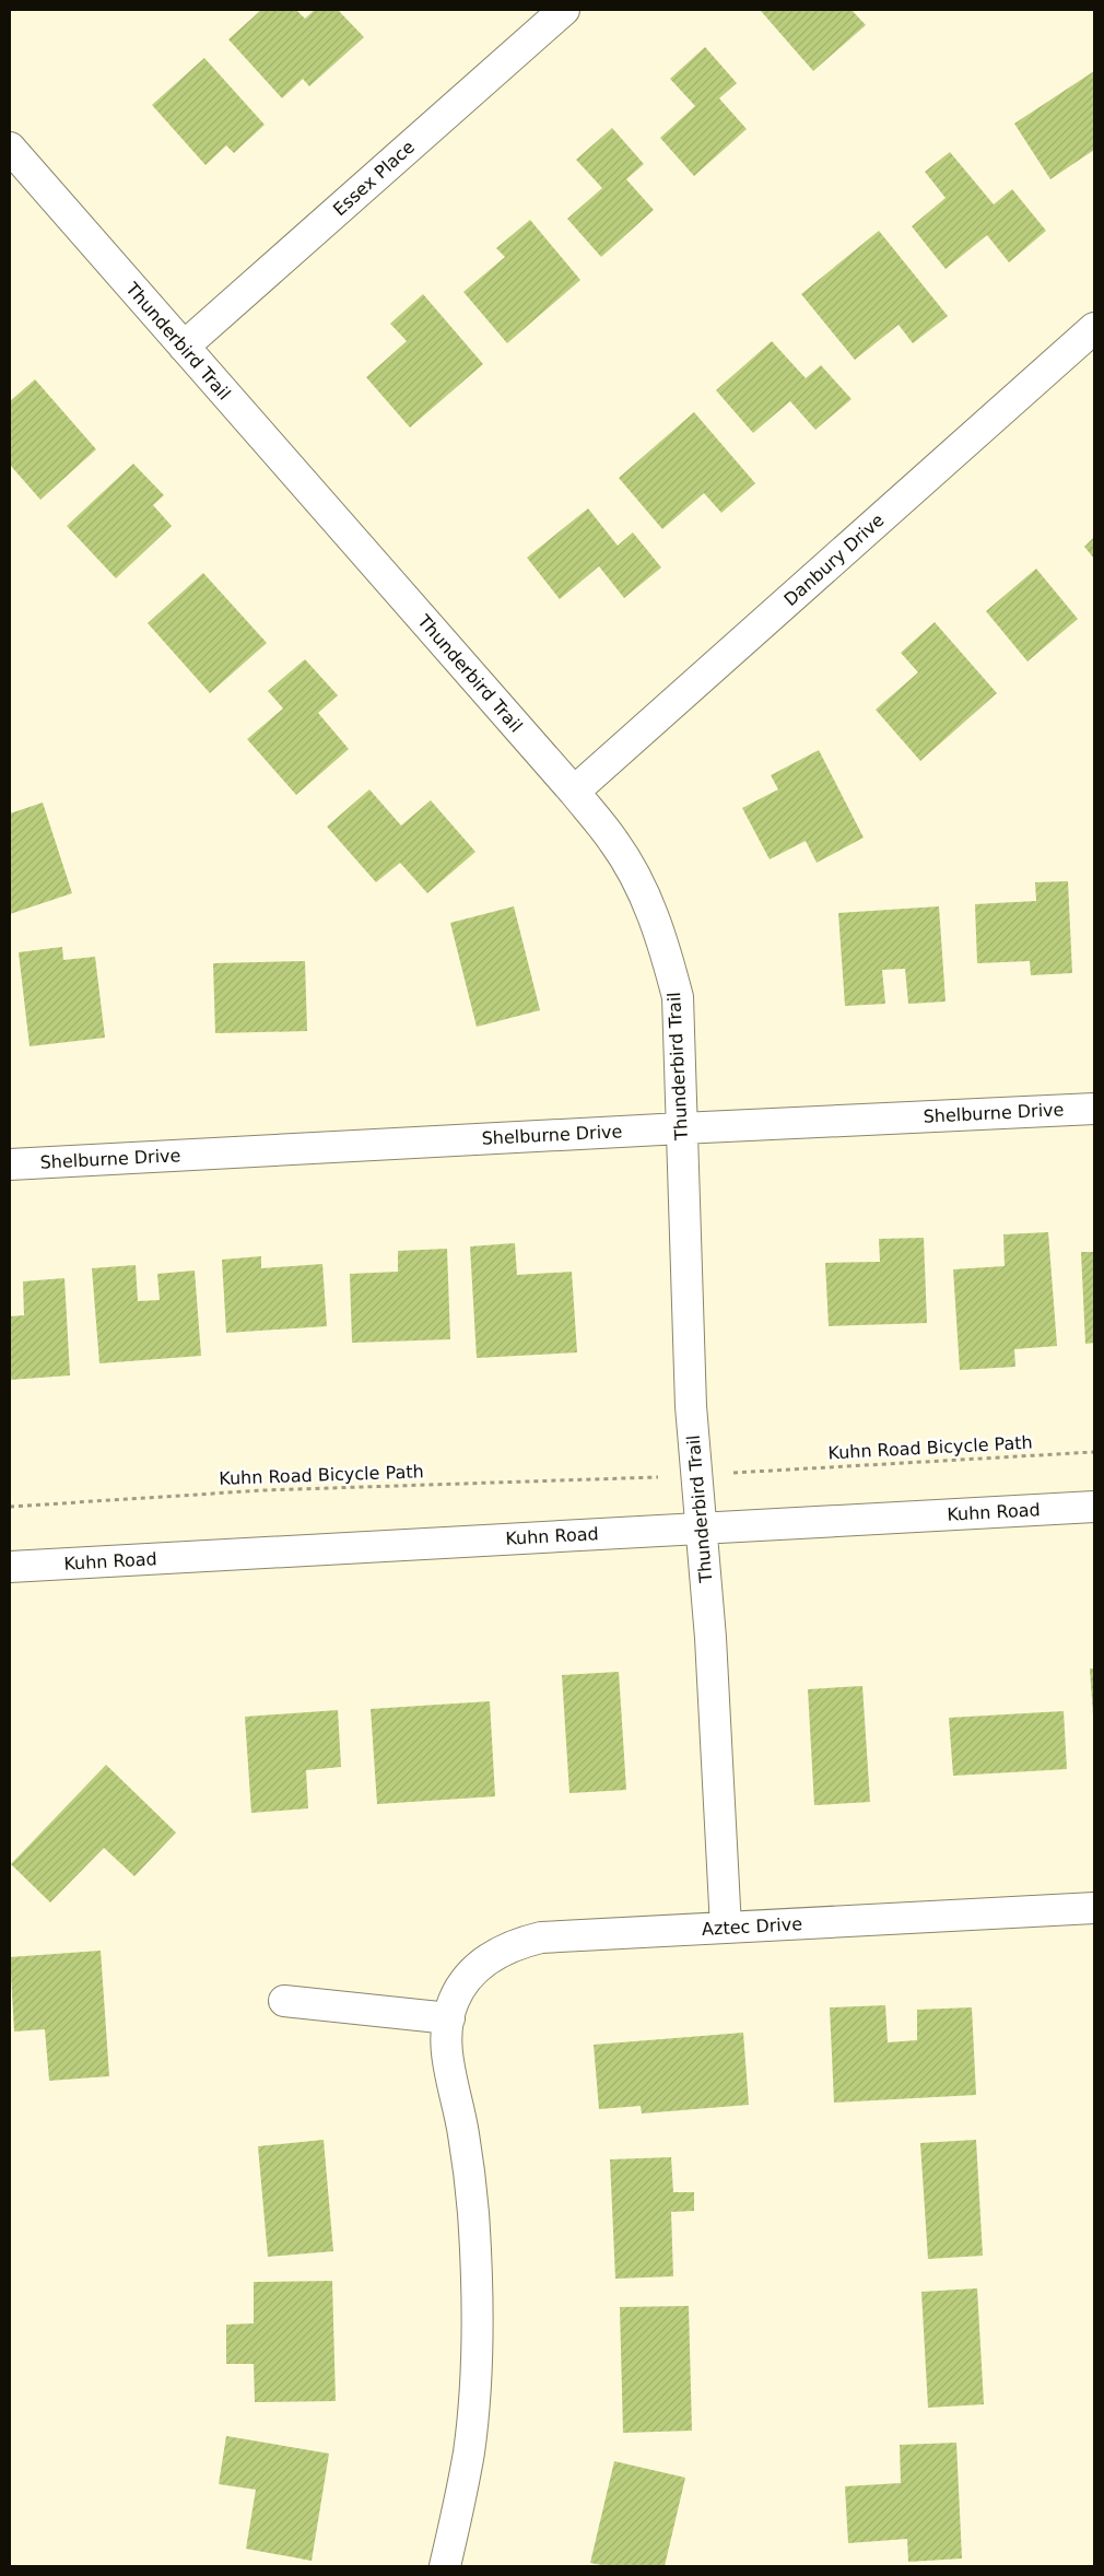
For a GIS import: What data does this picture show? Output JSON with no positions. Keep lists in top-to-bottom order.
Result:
{
  "streets": {
    "street": [
      "Essex Place",
      "Thunderbird Trail",
      "Danbury Drive",
      "Shelburne Drive",
      "Kuhn Road",
      "Aztec Drive"
    ],
    "path": ["Kuhn Road Bicycle Path"]
  },
  "crossings": [
    ["Essex Place", "Thunderbird Trail"],
    ["Thunderbird Trail", "Danbury Drive"],
    ["Thunderbird Trail", "Shelburne Drive"],
    ["Thunderbird Trail", "Kuhn Road"],
    ["Thunderbird Trail", "Aztec Drive"]
  ]
}
